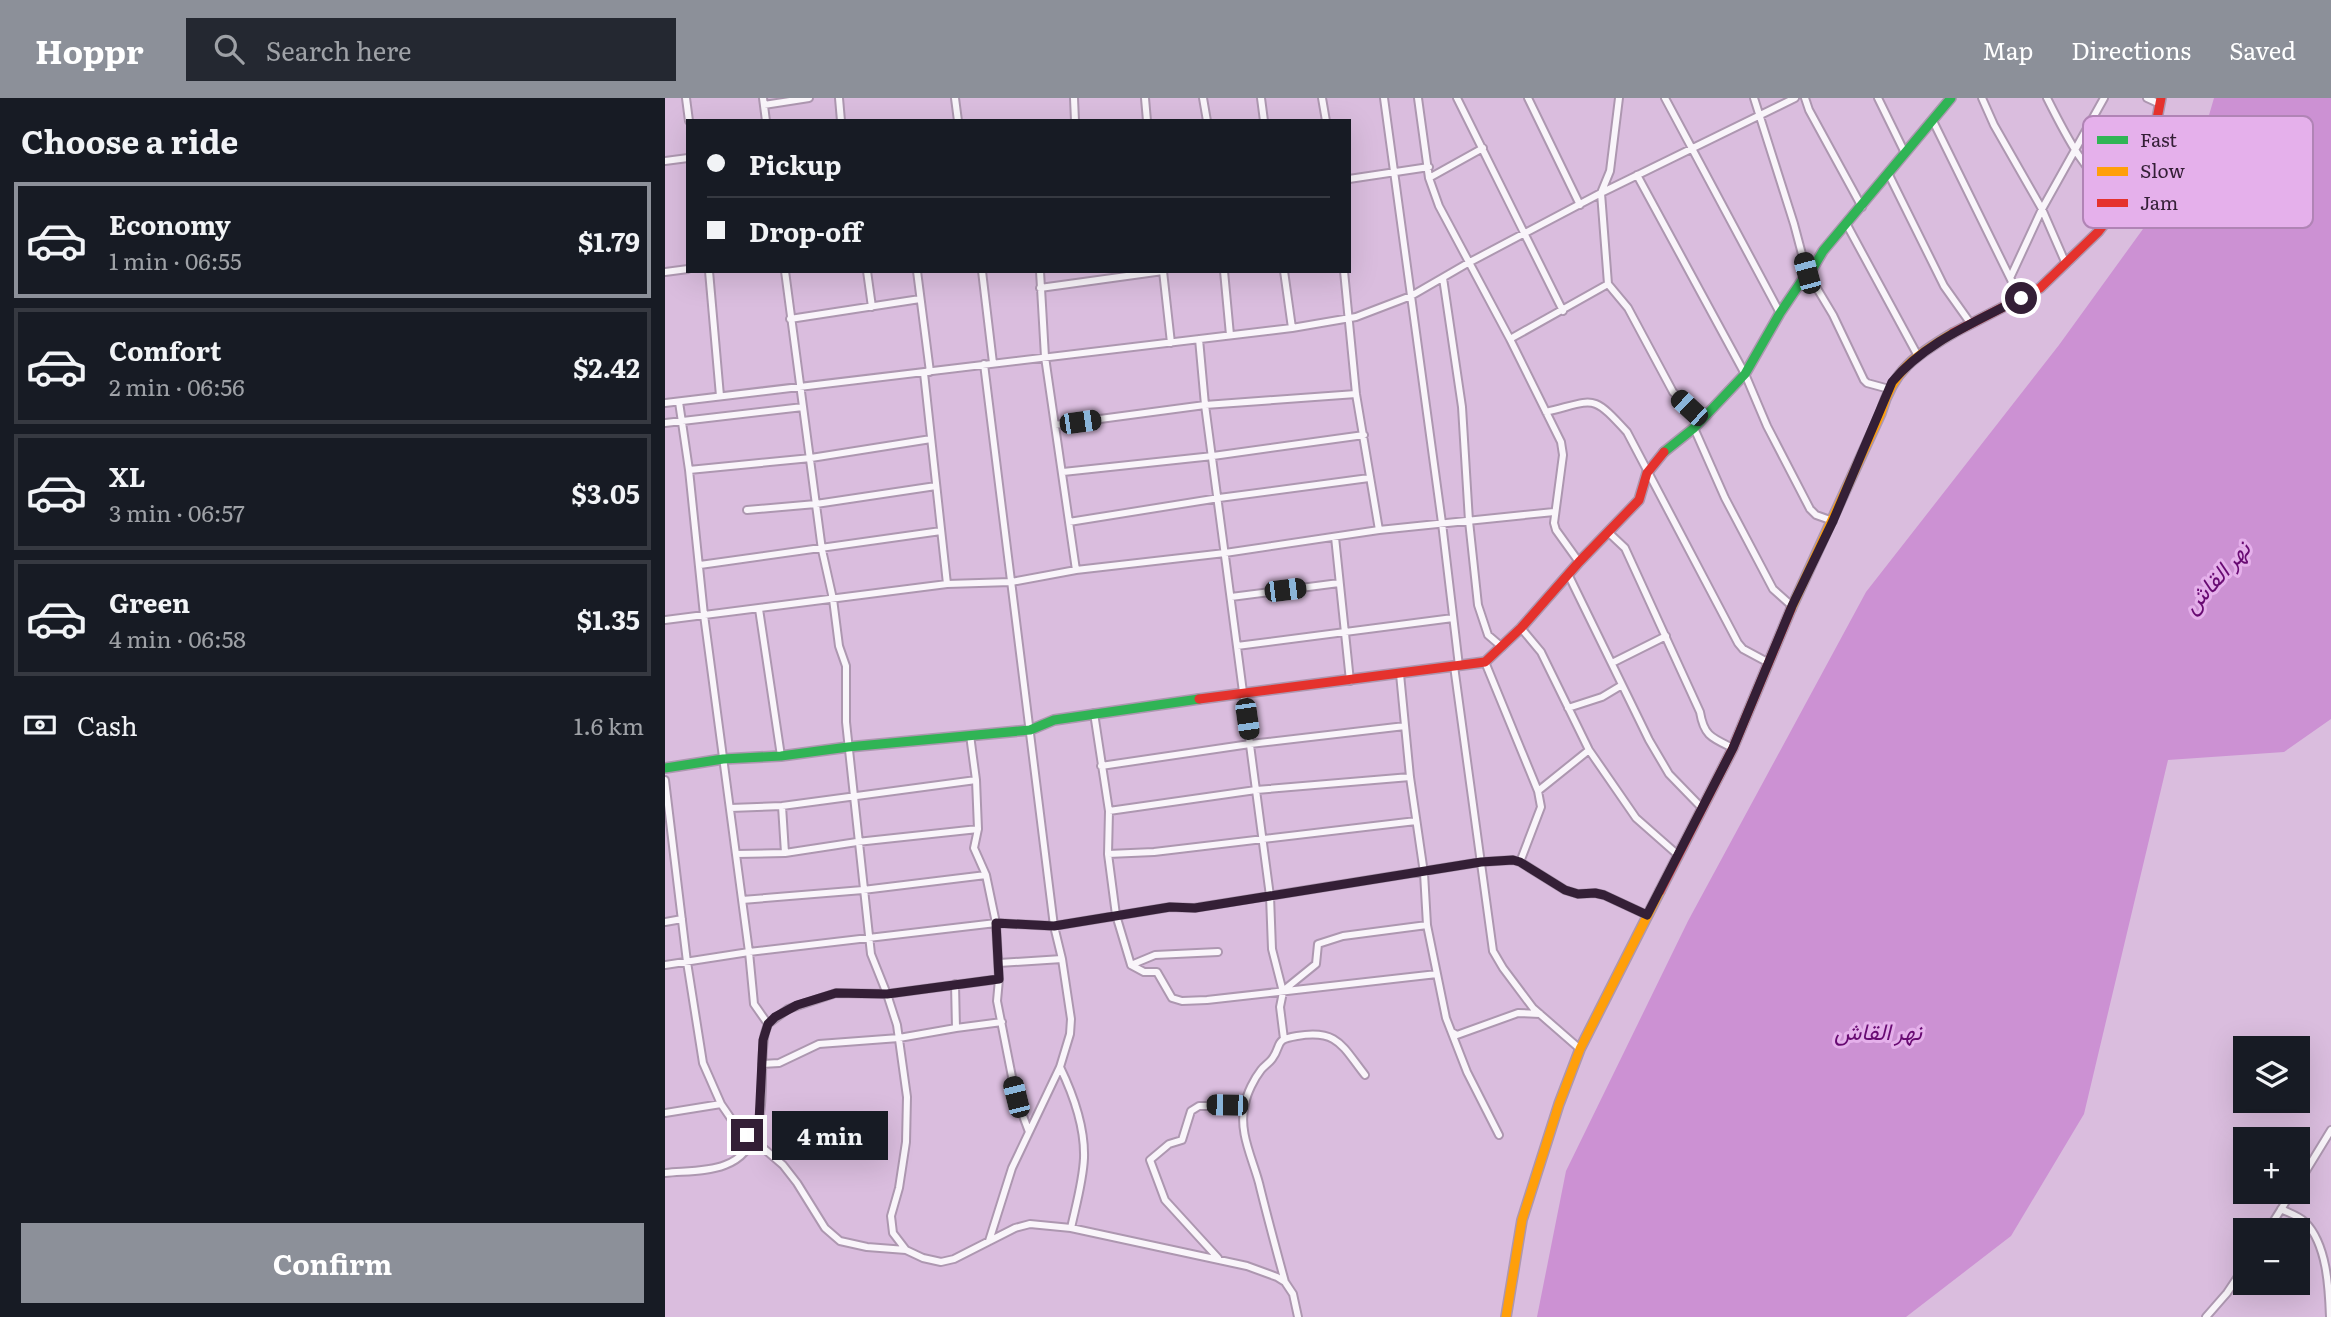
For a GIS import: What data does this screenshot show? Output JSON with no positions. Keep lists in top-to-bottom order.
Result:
{
  "water": ["نهر القاش"],
  "legend": ["Fast", "Slow", "Jam"],
  "page": {
    "header": "Hoppr",
    "search": "Search here",
    "nav": ["Map", "Directions", "Saved"],
    "heading": "Choose a ride",
    "banner": ["Pickup", "Drop-off"],
    "list": [
      {
        "name": "Economy",
        "note": "1 min · 06:55",
        "value": "$1.79"
      },
      {
        "name": "Comfort",
        "note": "2 min · 06:56",
        "value": "$2.42"
      },
      {
        "name": "XL",
        "note": "3 min · 06:57",
        "value": "$3.05"
      },
      {
        "name": "Green",
        "note": "4 min · 06:58",
        "value": "$1.35"
      }
    ],
    "pay": ["Cash", "1.6 km"],
    "map_buttons": ["+", "−"],
    "bubble": "4 min",
    "buttons": "Confirm"
  }
}
